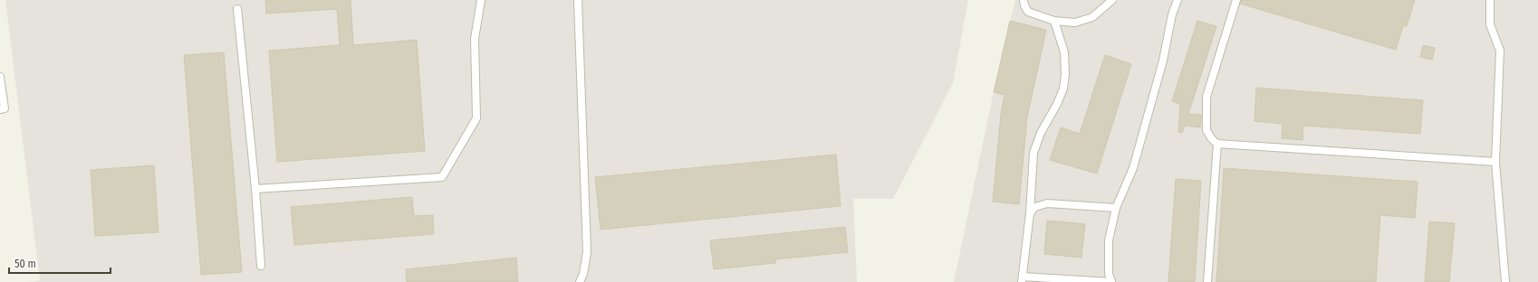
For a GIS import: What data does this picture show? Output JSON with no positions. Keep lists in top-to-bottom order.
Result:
{
  "scale_bar": "50 m"
}
